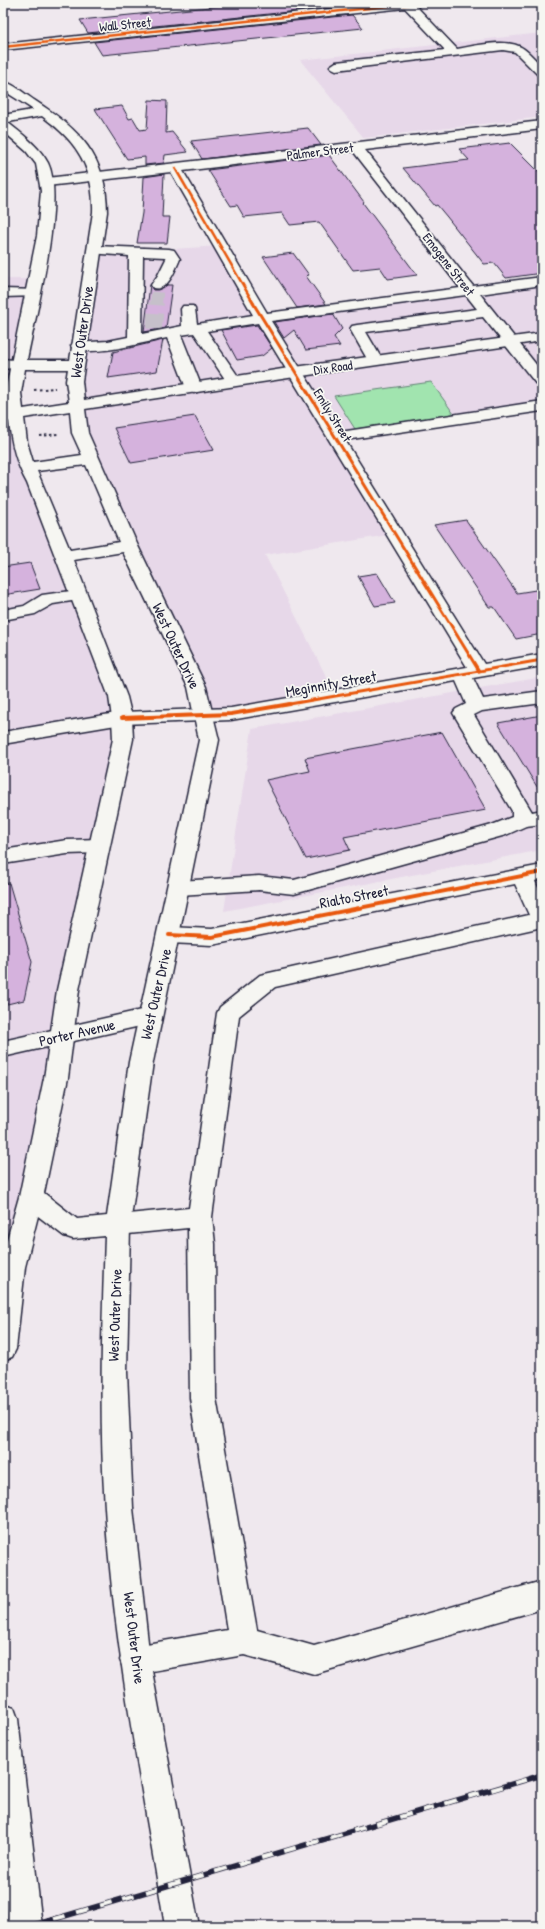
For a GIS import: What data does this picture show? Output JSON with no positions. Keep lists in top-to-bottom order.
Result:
{
  "streets": {
    "main road": [
      "Wall Street",
      "Palmer Street",
      "Emogene Street",
      "West Outer Drive",
      "Dix Road",
      "Emily Street",
      "Meginnity Street",
      "Rialto Street",
      "Porter Avenue"
    ]
  },
  "crossings": [
    ["Palmer Street", "Emogene Street"],
    ["Palmer Street", "West Outer Drive"],
    ["Palmer Street", "Emily Street"],
    ["Emogene Street", "Dix Road"],
    ["West Outer Drive", "Dix Road"],
    ["West Outer Drive", "Meginnity Street"],
    ["West Outer Drive", "Rialto Street"],
    ["West Outer Drive", "Porter Avenue"],
    ["Dix Road", "Emily Street"],
    ["Emily Street", "Meginnity Street"]
  ]
}
